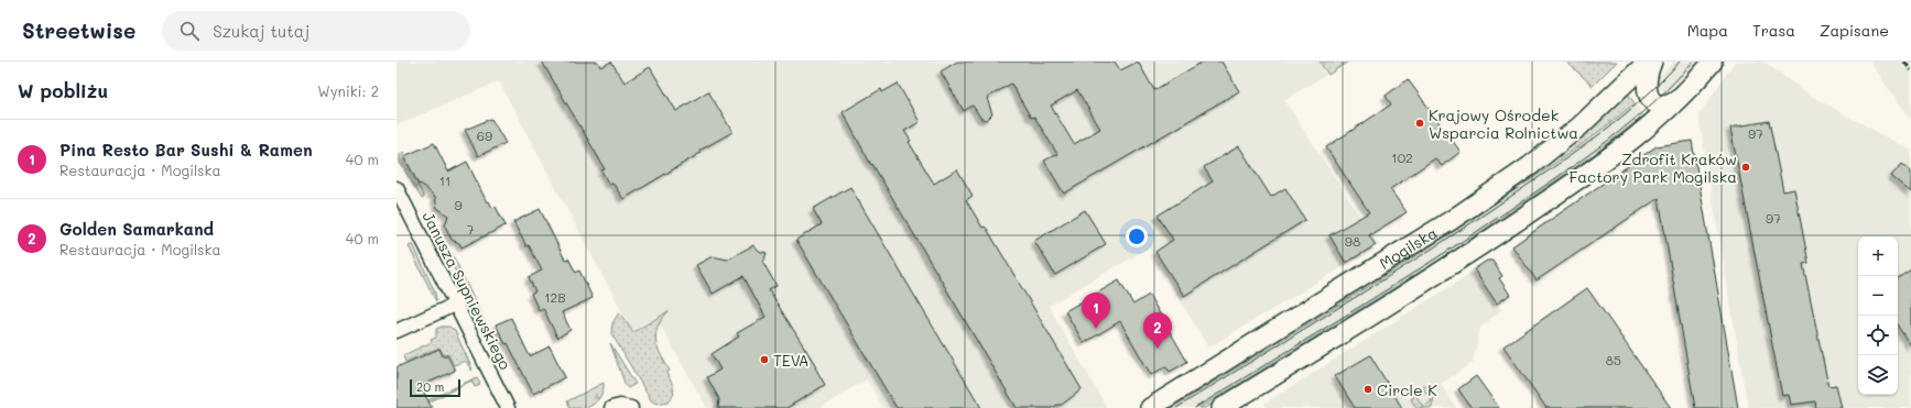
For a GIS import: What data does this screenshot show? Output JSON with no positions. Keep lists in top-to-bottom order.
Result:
{
  "streets": {
    "main road": ["Mogilska"],
    "street": ["Janusza Supniewskiego"]
  },
  "places": [
    "Krajowy Ośrodek Wsparcia Rolnictwa",
    "Zdrofit Kraków Factory Park Mogilska",
    "TEVA",
    "Circle K"
  ],
  "house_numbers": [
    "97",
    "69",
    "102",
    "11",
    "9",
    "97",
    "7",
    "98",
    "12B",
    "85"
  ],
  "scale_bar": "20 m",
  "page": {
    "header": "Streetwise",
    "search": "Szukaj tutaj",
    "nav": ["Mapa", "Trasa", "Zapisane"],
    "heading": ["W pobliżu", "Wyniki: 2"],
    "list": [
      {
        "mark": "1",
        "name": "Pina Resto Bar Sushi & Ramen",
        "note": "Restauracja · Mogilska",
        "value": "40 m"
      },
      {
        "mark": "2",
        "name": "Golden Samarkand",
        "note": "Restauracja · Mogilska",
        "value": "40 m"
      }
    ],
    "map_buttons": ["+", "−"],
    "pins": ["1", "2"],
    "scale": "20 m"
  }
}
